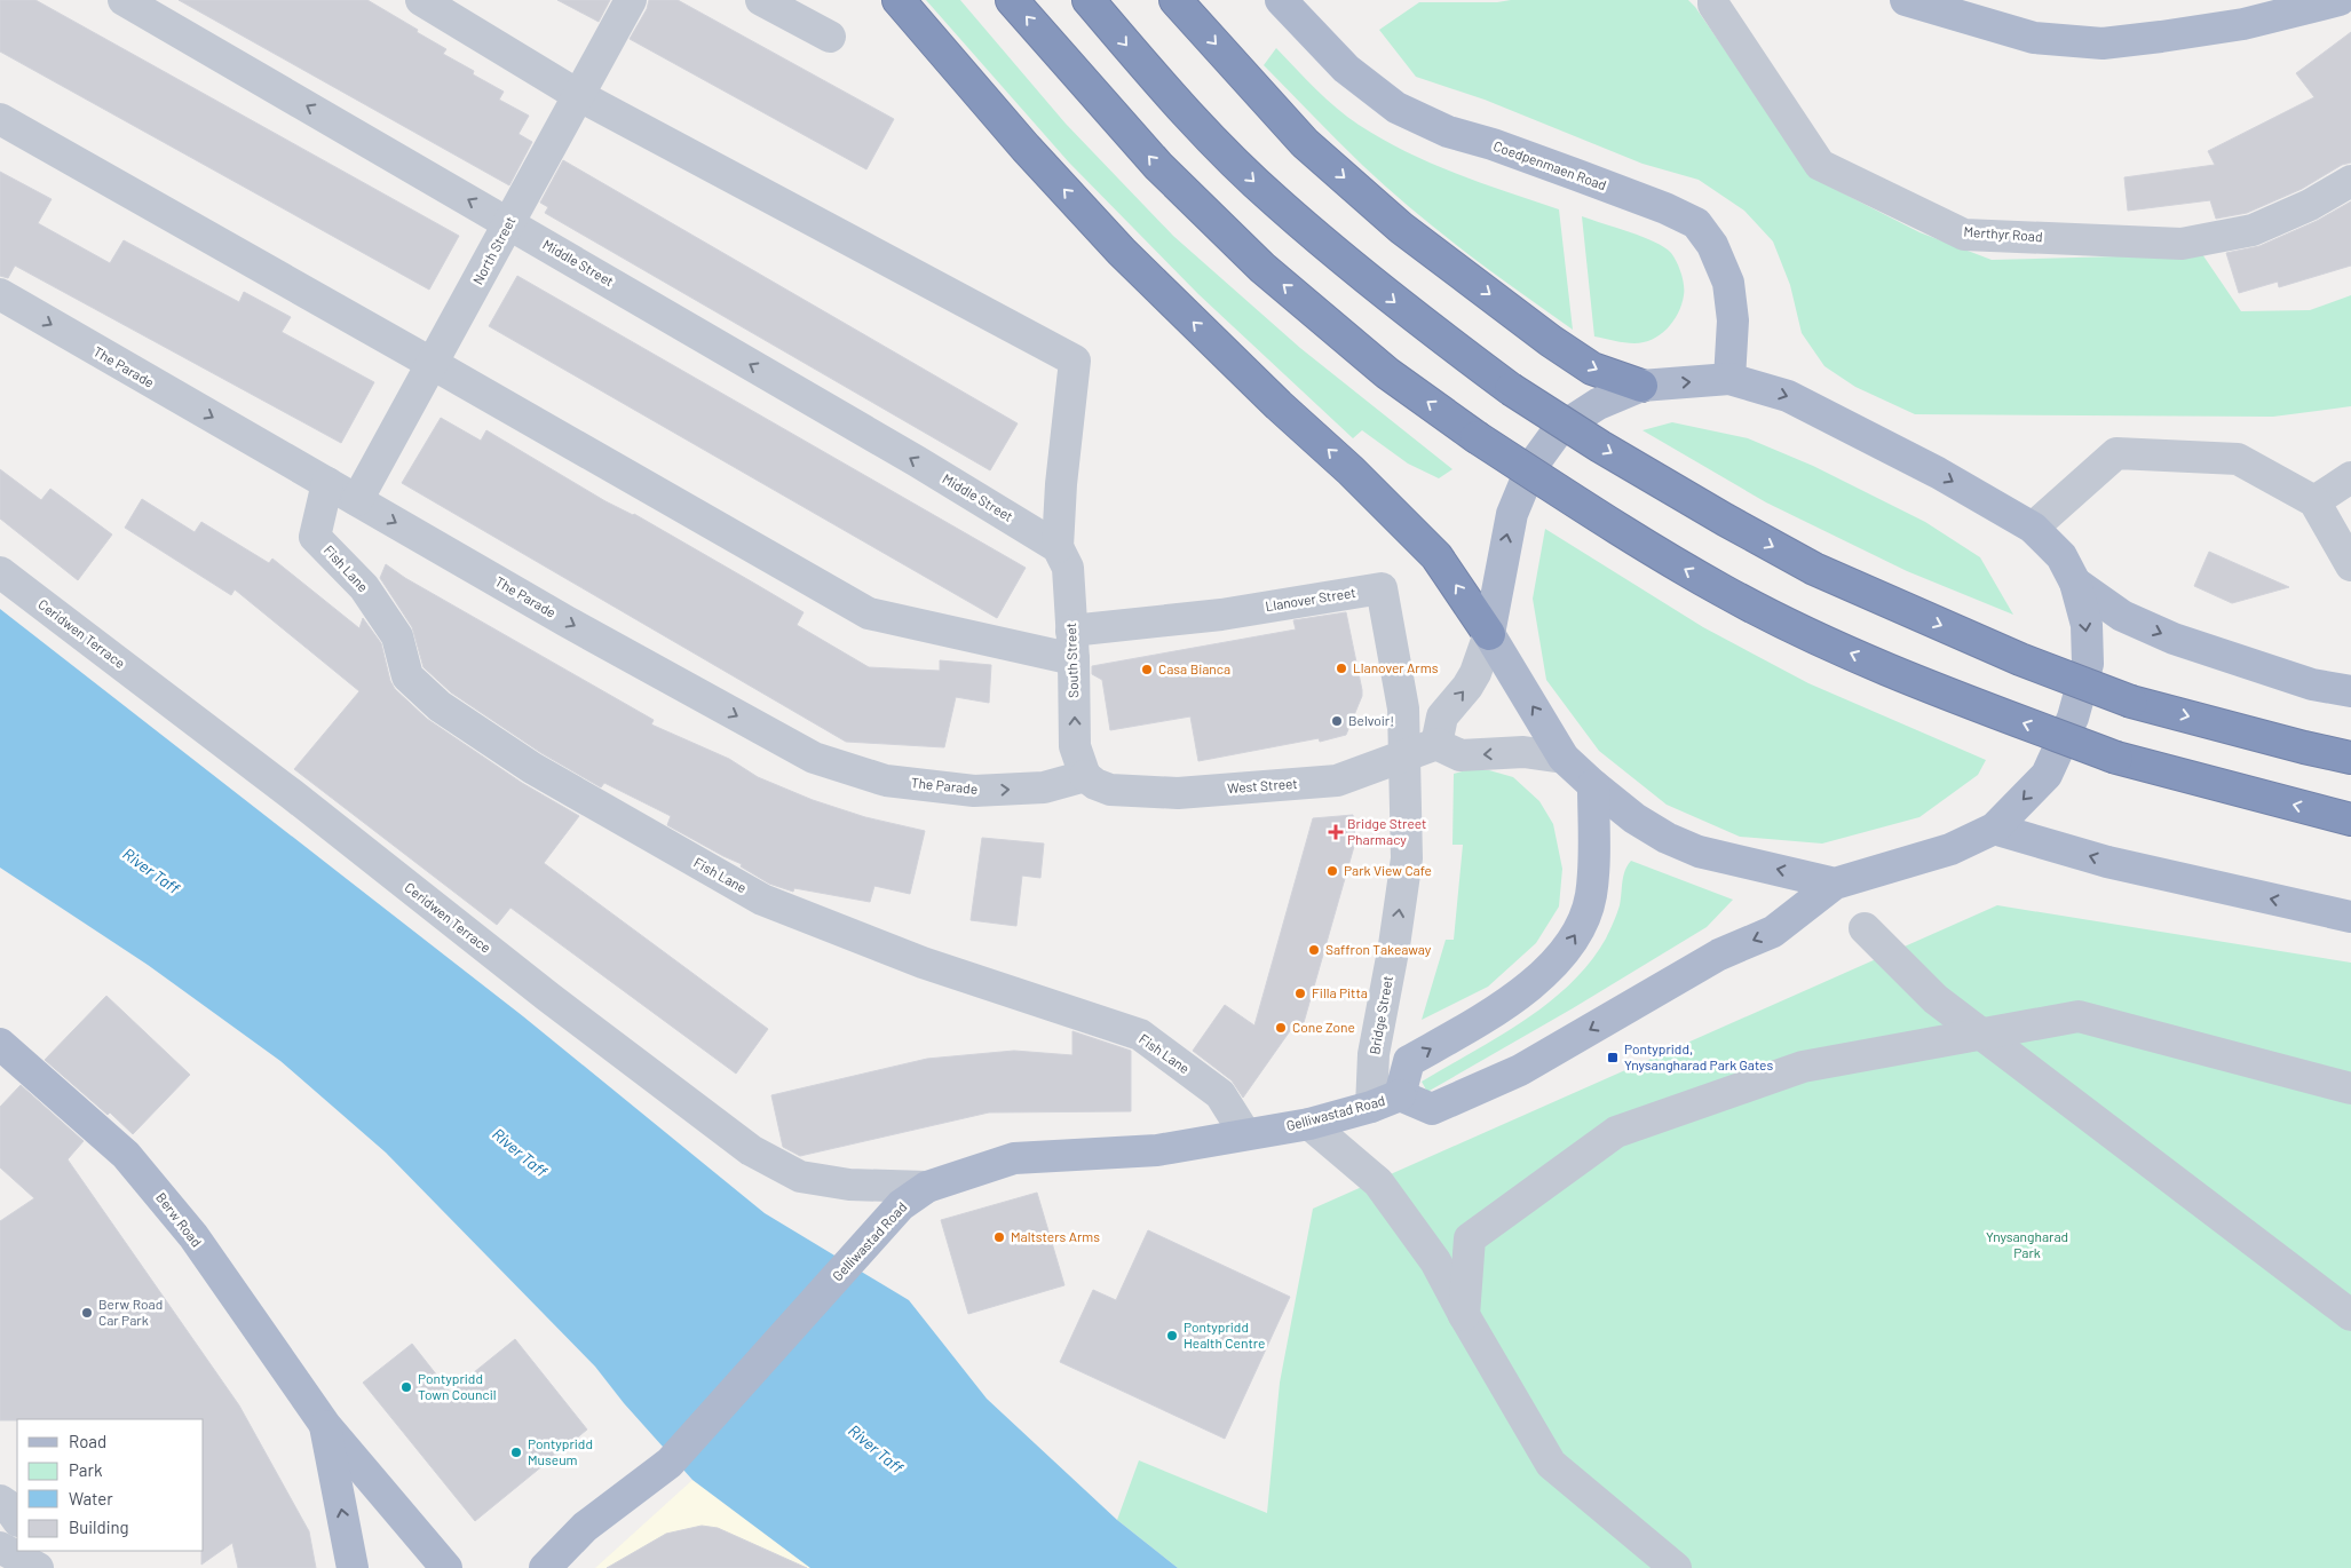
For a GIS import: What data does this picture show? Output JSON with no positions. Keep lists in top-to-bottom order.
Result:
{
  "streets": {
    "main road": ["Coedpenmaen Road", "Gelliwastad Road", "Berw Road"],
    "street": [
      "Merthyr Road",
      "North Street",
      "Middle Street",
      "The Parade",
      "Fish Lane",
      "Llanover Street",
      "Ceridwen Terrace",
      "South Street",
      "West Street",
      "Bridge Street"
    ]
  },
  "crossings": [
    ["North Street", "Middle Street"],
    ["North Street", "The Parade"],
    ["North Street", "South Street"],
    ["Middle Street", "South Street"],
    ["The Parade", "Fish Lane"],
    ["The Parade", "South Street"],
    ["The Parade", "West Street"],
    ["Fish Lane", "Gelliwastad Road"],
    ["Llanover Street", "South Street"],
    ["Llanover Street", "West Street"],
    ["Llanover Street", "Bridge Street"],
    ["Ceridwen Terrace", "Gelliwastad Road"],
    ["South Street", "West Street"],
    ["West Street", "Bridge Street"],
    ["Bridge Street", "Gelliwastad Road"]
  ],
  "one_way": ["Bridge Street"],
  "water": ["River Taff"],
  "parks": ["Ynysangharad Park"],
  "places": {
    "other": [
      "Llanover Arms",
      "Casa Bianca",
      "Belvoir!",
      "Park View Cafe",
      "Saffron Takeaway",
      "Filla Pitta",
      "Cone Zone",
      "Maltsters Arms",
      "Berw Road Car Park",
      "Pontypridd Health Centre",
      "Pontypridd Town Council",
      "Pontypridd Museum"
    ],
    "health": ["Bridge Street Pharmacy"],
    "transit": ["Pontypridd, Ynysangharad Park Gates"]
  },
  "legend": [
    "Road",
    "Park",
    "Water",
    "Building"
  ]
}
